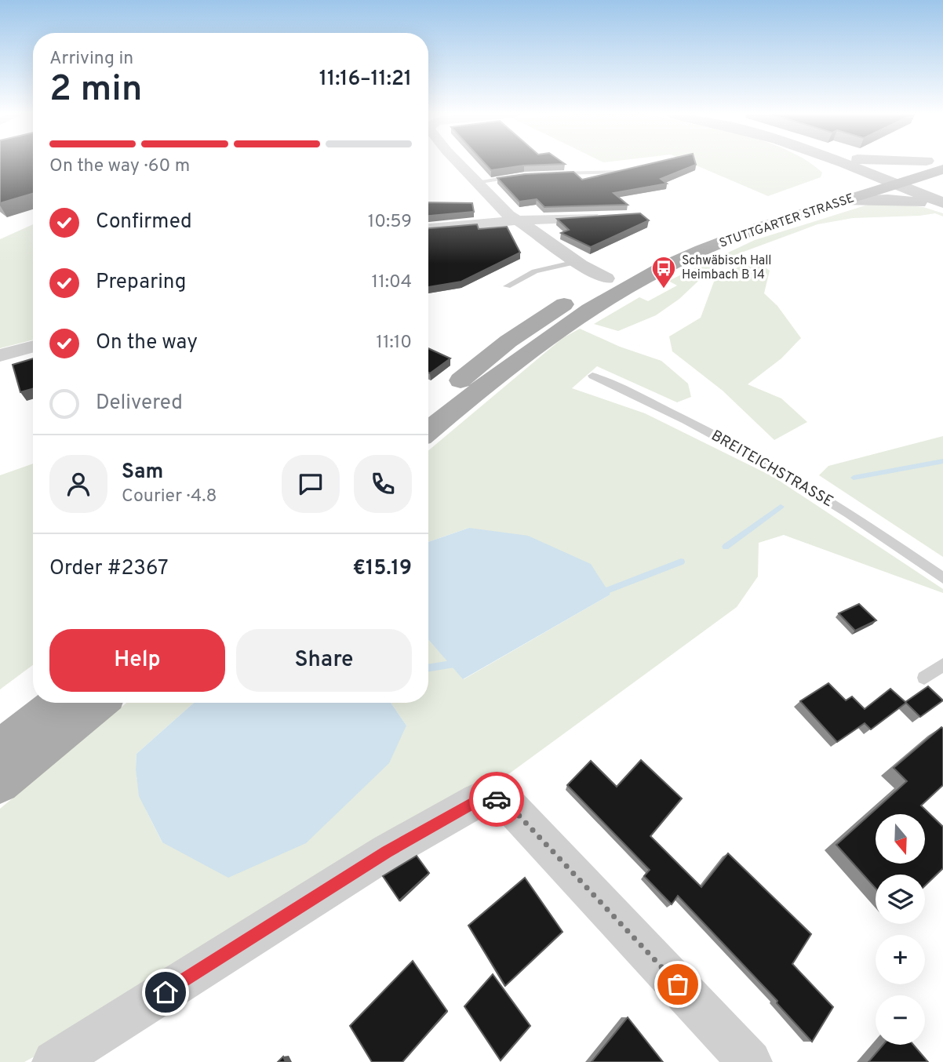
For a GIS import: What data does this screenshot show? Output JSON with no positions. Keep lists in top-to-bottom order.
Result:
{
  "streets": {
    "main road": ["STUTTGARTER STRASSE"],
    "lane": ["BREITEICHSTRASSE"]
  },
  "places": {
    "bus stop": ["Schwäbisch Hall Heimbach B 14"]
  },
  "north": "bottom",
  "page": {
    "heading": ["2 min", "Arriving in", "11:16–11:21"],
    "panel": [
      "Sam",
      "Courier · 4.8",
      "Order #2367",
      "€15.19"
    ],
    "bar": "On the way · 60 m",
    "list": [
      ["Confirmed", "10:59"],
      ["Preparing", "11:04"],
      ["On the way", "11:10"],
      "Delivered"
    ],
    "buttons": ["Help", "Share"],
    "map_buttons": ["+", "−"]
  }
}
